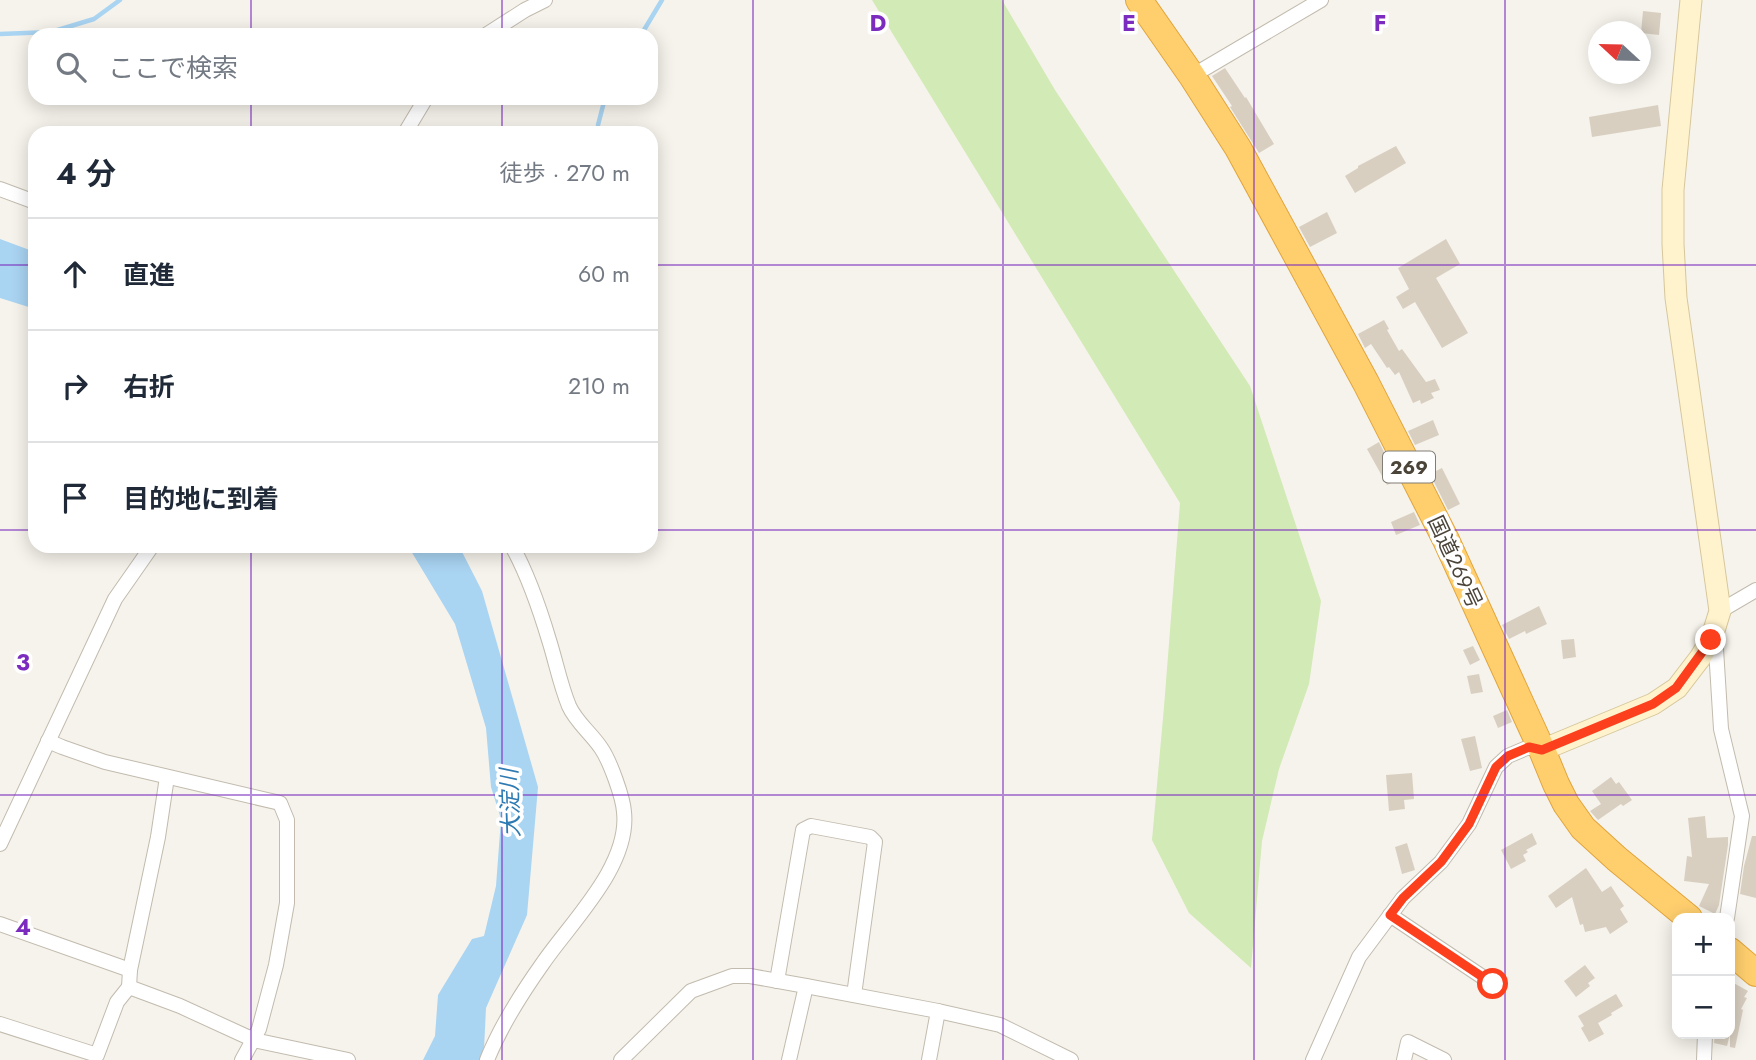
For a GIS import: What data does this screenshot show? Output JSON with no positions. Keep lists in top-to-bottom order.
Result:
{
  "streets": {
    "highway": ["269", "国道269号"]
  },
  "water": ["大淀川"],
  "north": "left",
  "page": {
    "search": "ここで検索",
    "heading": ["4 分", "徒歩 · 270 m"],
    "list": [
      ["直進", "60 m"],
      ["右折", "210 m"],
      "目的地に到着"
    ],
    "map_buttons": ["+", "−"]
  },
  "grid": {
    "columns": ["D", "E", "F"],
    "rows": ["3", "4"]
  }
}
